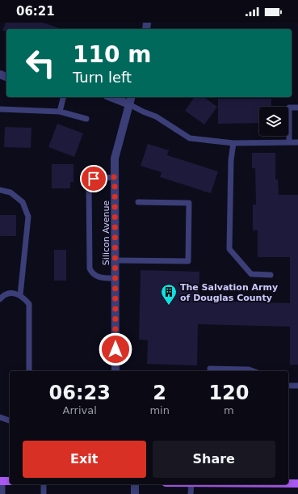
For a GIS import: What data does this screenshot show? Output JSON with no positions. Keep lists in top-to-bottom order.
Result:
{
  "streets": {
    "street": ["Silicon Avenue"]
  },
  "places": {
    "building": ["The Salvation Army of Douglas County"]
  },
  "page": {
    "status": "06:21",
    "turn": ["110 m", "Turn left"],
    "eta": [
      "06:23",
      "Arrival",
      "2",
      "min",
      "120",
      "m"
    ],
    "buttons": ["Exit", "Share"]
  }
}
